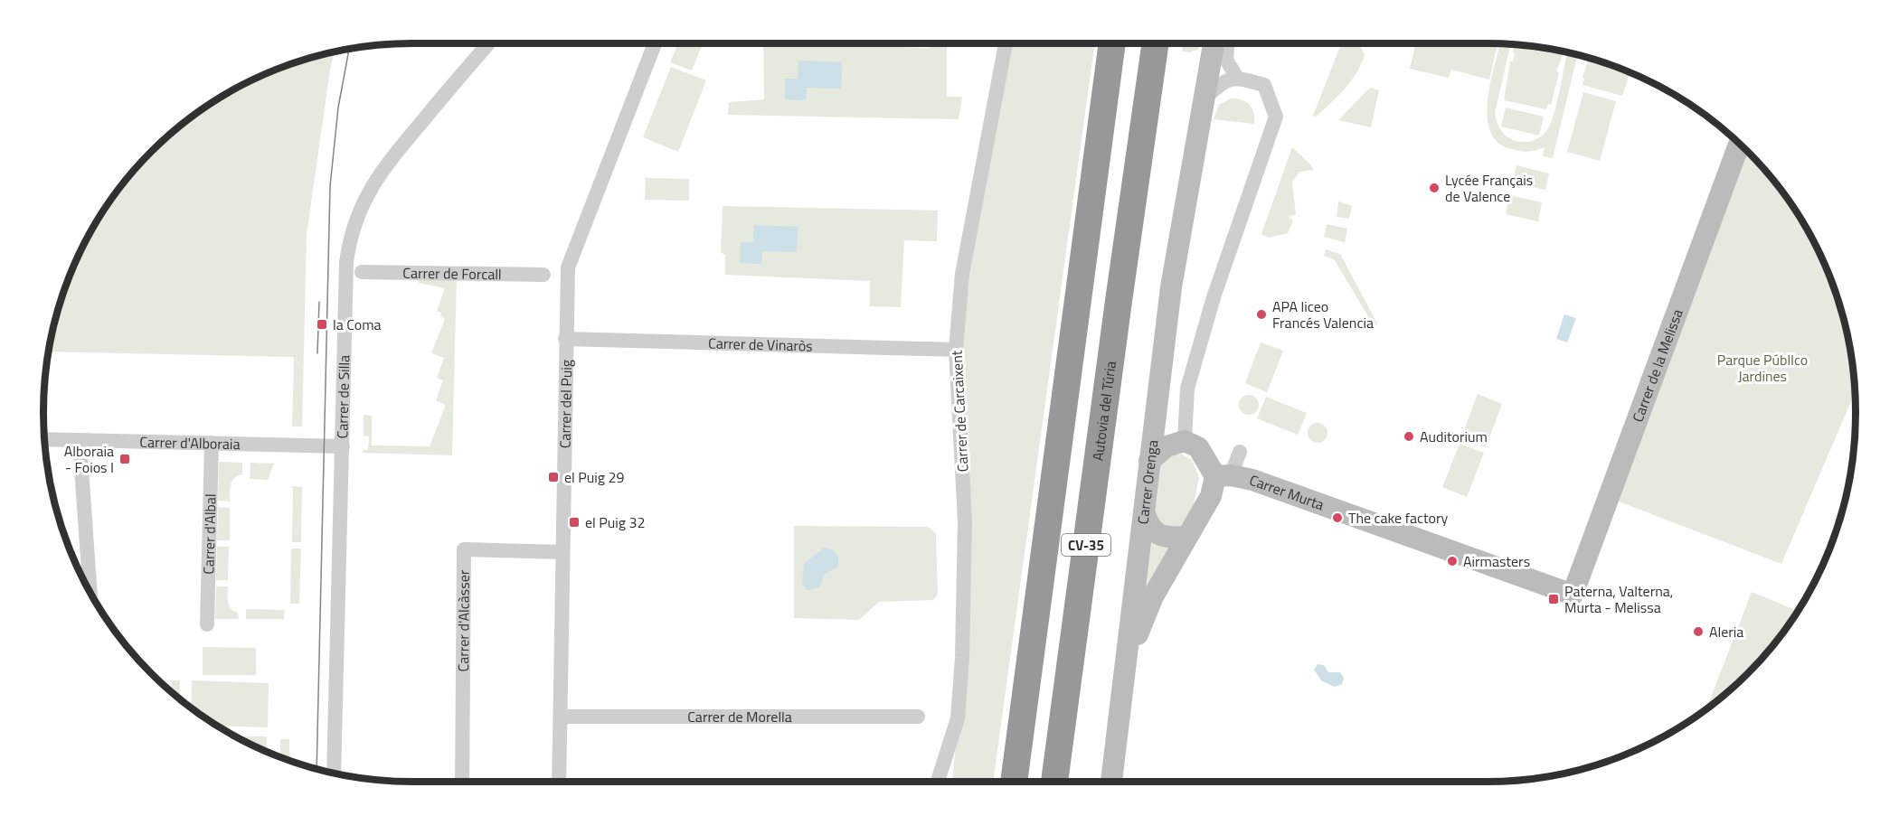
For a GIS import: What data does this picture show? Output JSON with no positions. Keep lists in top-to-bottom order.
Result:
{
  "streets": {
    "highway": ["Autovia del Túria", "CV-35"],
    "street": [
      "Carrer de Forcall",
      "Carrer de Vinaròs",
      "Carrer de la Melissa",
      "Carrer de Silla",
      "Carrer del Puig",
      "Carrer de Carcaixent",
      "Carrer d'Alboraia",
      "Carrer Orenga",
      "Carrer Murta",
      "Carrer d'Albal",
      "Carrer d'Alcàsser",
      "Carrer de Morella"
    ]
  },
  "crossings": [
    ["Carrer de Vinaròs", "Carrer del Puig"],
    ["Carrer de Vinaròs", "Carrer de Carcaixent"],
    ["Carrer de la Melissa", "Carrer Murta"],
    ["Carrer de Silla", "Carrer d'Alboraia"],
    ["Carrer del Puig", "Carrer d'Alcàsser"],
    ["Carrer del Puig", "Carrer de Morella"],
    ["Carrer d'Alboraia", "Carrer d'Albal"],
    ["Carrer Orenga", "Carrer Murta"]
  ],
  "parks": ["Parque PúblIco Jardines"],
  "places": {
    "other": [
      "Lycée Français de Valence",
      "APA liceo Francés Valencia",
      "Auditorium",
      "The cake factory",
      "Airmasters",
      "Aleria"
    ],
    "transit": [
      "la Coma",
      "Alboraia - Foios I",
      "el Puig 29",
      "el Puig 32",
      "Paterna, Valterna, Murta - Melissa"
    ]
  }
}
